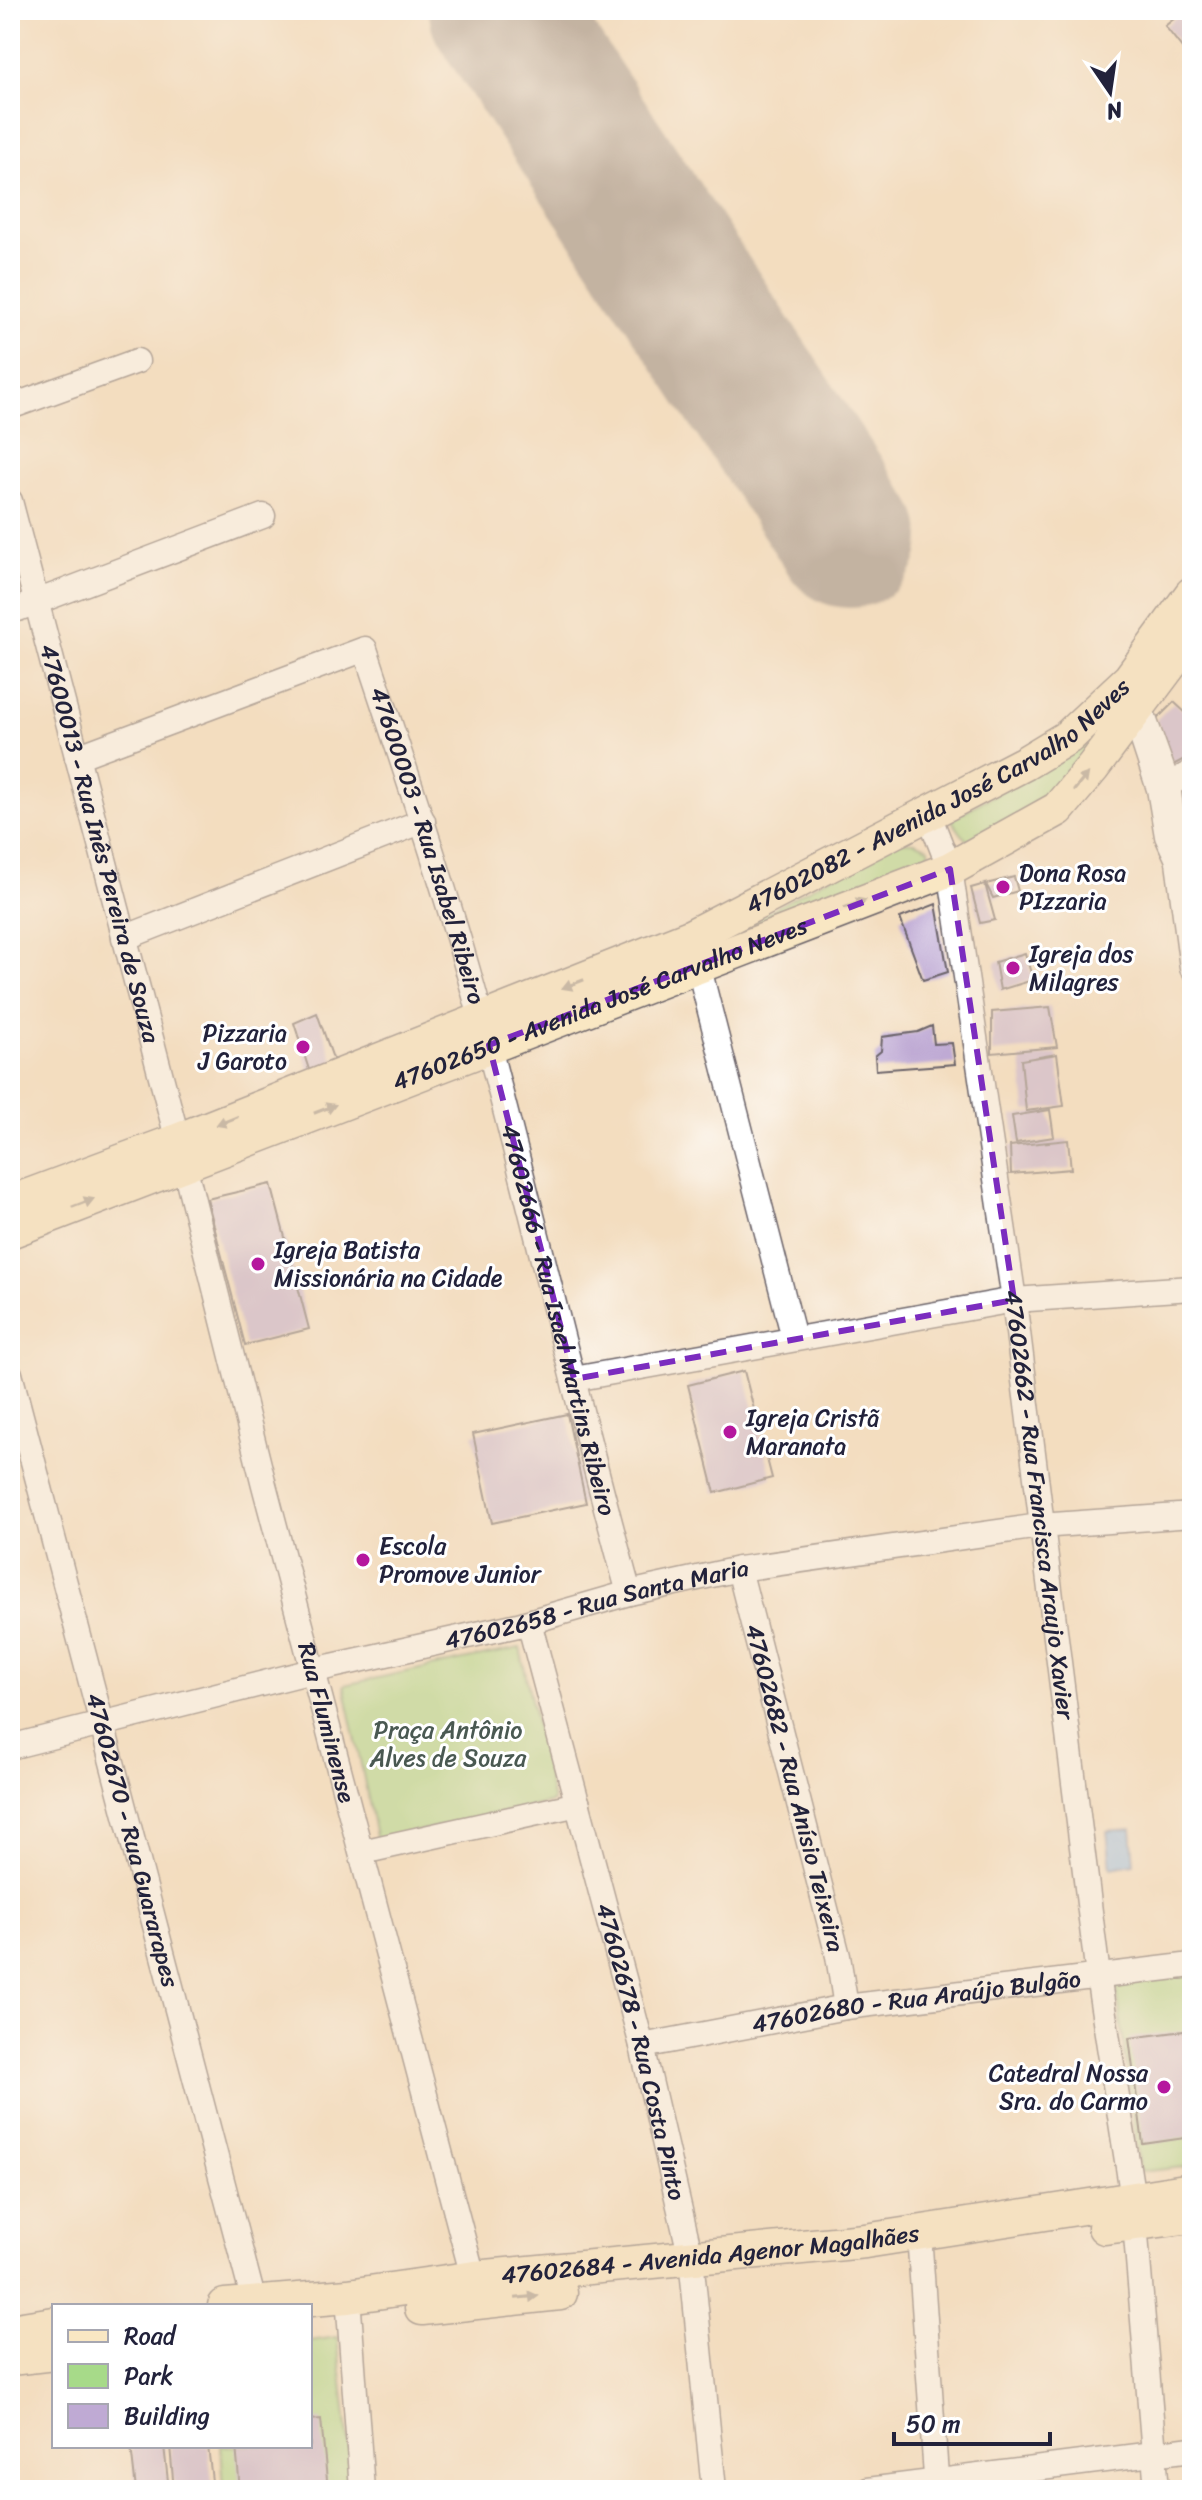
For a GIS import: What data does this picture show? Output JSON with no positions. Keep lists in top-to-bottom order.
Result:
{
  "streets": {
    "street": [
      "47602082 - Avenida José Carvalho Neves",
      "47600013 - Rua Inês Pereira de Souza",
      "47600003 - Rua Isabel Ribeiro",
      "47602650 - Avenida José Carvalho Neves",
      "47602666 - Rua Isael Martins Ribeiro",
      "47602662 - Rua Francisca Araujo Xavier",
      "47602658 - Rua Santa Maria",
      "Rua Fluminense",
      "47602682 - Rua Anísio Teixeira",
      "47602670 - Rua Guararapes",
      "47602680 - Rua Araújo Bulgão",
      "47602678 - Rua Costa Pinto",
      "47602684 - Avenida Agenor Magalhães"
    ]
  },
  "crossings": [
    ["47602082 - Avenida José Carvalho Neves", "47600003 - Rua Isabel Ribeiro"],
    ["47602082 - Avenida José Carvalho Neves", "47602650 - Avenida José Carvalho Neves"],
    ["47602082 - Avenida José Carvalho Neves", "47602666 - Rua Isael Martins Ribeiro"],
    ["47602082 - Avenida José Carvalho Neves", "47602662 - Rua Francisca Araujo Xavier"],
    ["47600013 - Rua Inês Pereira de Souza", "47600003 - Rua Isabel Ribeiro"],
    ["47600013 - Rua Inês Pereira de Souza", "47602650 - Avenida José Carvalho Neves"],
    ["47600013 - Rua Inês Pereira de Souza", "Rua Fluminense"],
    ["47600003 - Rua Isabel Ribeiro", "47602650 - Avenida José Carvalho Neves"],
    ["47600003 - Rua Isabel Ribeiro", "47602666 - Rua Isael Martins Ribeiro"],
    ["47602650 - Avenida José Carvalho Neves", "47602666 - Rua Isael Martins Ribeiro"],
    ["47602650 - Avenida José Carvalho Neves", "47602662 - Rua Francisca Araujo Xavier"],
    ["47602650 - Avenida José Carvalho Neves", "Rua Fluminense"],
    ["47602666 - Rua Isael Martins Ribeiro", "47602658 - Rua Santa Maria"],
    ["47602662 - Rua Francisca Araujo Xavier", "47602658 - Rua Santa Maria"],
    ["47602662 - Rua Francisca Araujo Xavier", "47602680 - Rua Araújo Bulgão"],
    ["47602662 - Rua Francisca Araujo Xavier", "47602684 - Avenida Agenor Magalhães"],
    ["47602658 - Rua Santa Maria", "Rua Fluminense"],
    ["47602658 - Rua Santa Maria", "47602682 - Rua Anísio Teixeira"],
    ["47602658 - Rua Santa Maria", "47602670 - Rua Guararapes"],
    ["47602658 - Rua Santa Maria", "47602678 - Rua Costa Pinto"],
    ["Rua Fluminense", "47602684 - Avenida Agenor Magalhães"],
    ["47602682 - Rua Anísio Teixeira", "47602680 - Rua Araújo Bulgão"],
    ["47602680 - Rua Araújo Bulgão", "47602678 - Rua Costa Pinto"],
    ["47602678 - Rua Costa Pinto", "47602684 - Avenida Agenor Magalhães"]
  ],
  "one_way": ["47602650 - Avenida José Carvalho Neves"],
  "parks": ["Praça Antônio Alves de Souza"],
  "places": [
    "Dona Rosa PIzzaria",
    "Igreja dos Milagres",
    "Pizzaria J Garoto",
    "Igreja Batista Missionária na Cidade",
    "Igreja Cristã Maranata",
    "Escola Promove Junior",
    "Catedral Nossa Sra. do Carmo"
  ],
  "legend": ["Road", "Park", "Building"],
  "scale_bar": "50 m",
  "north": "bottom"
}
